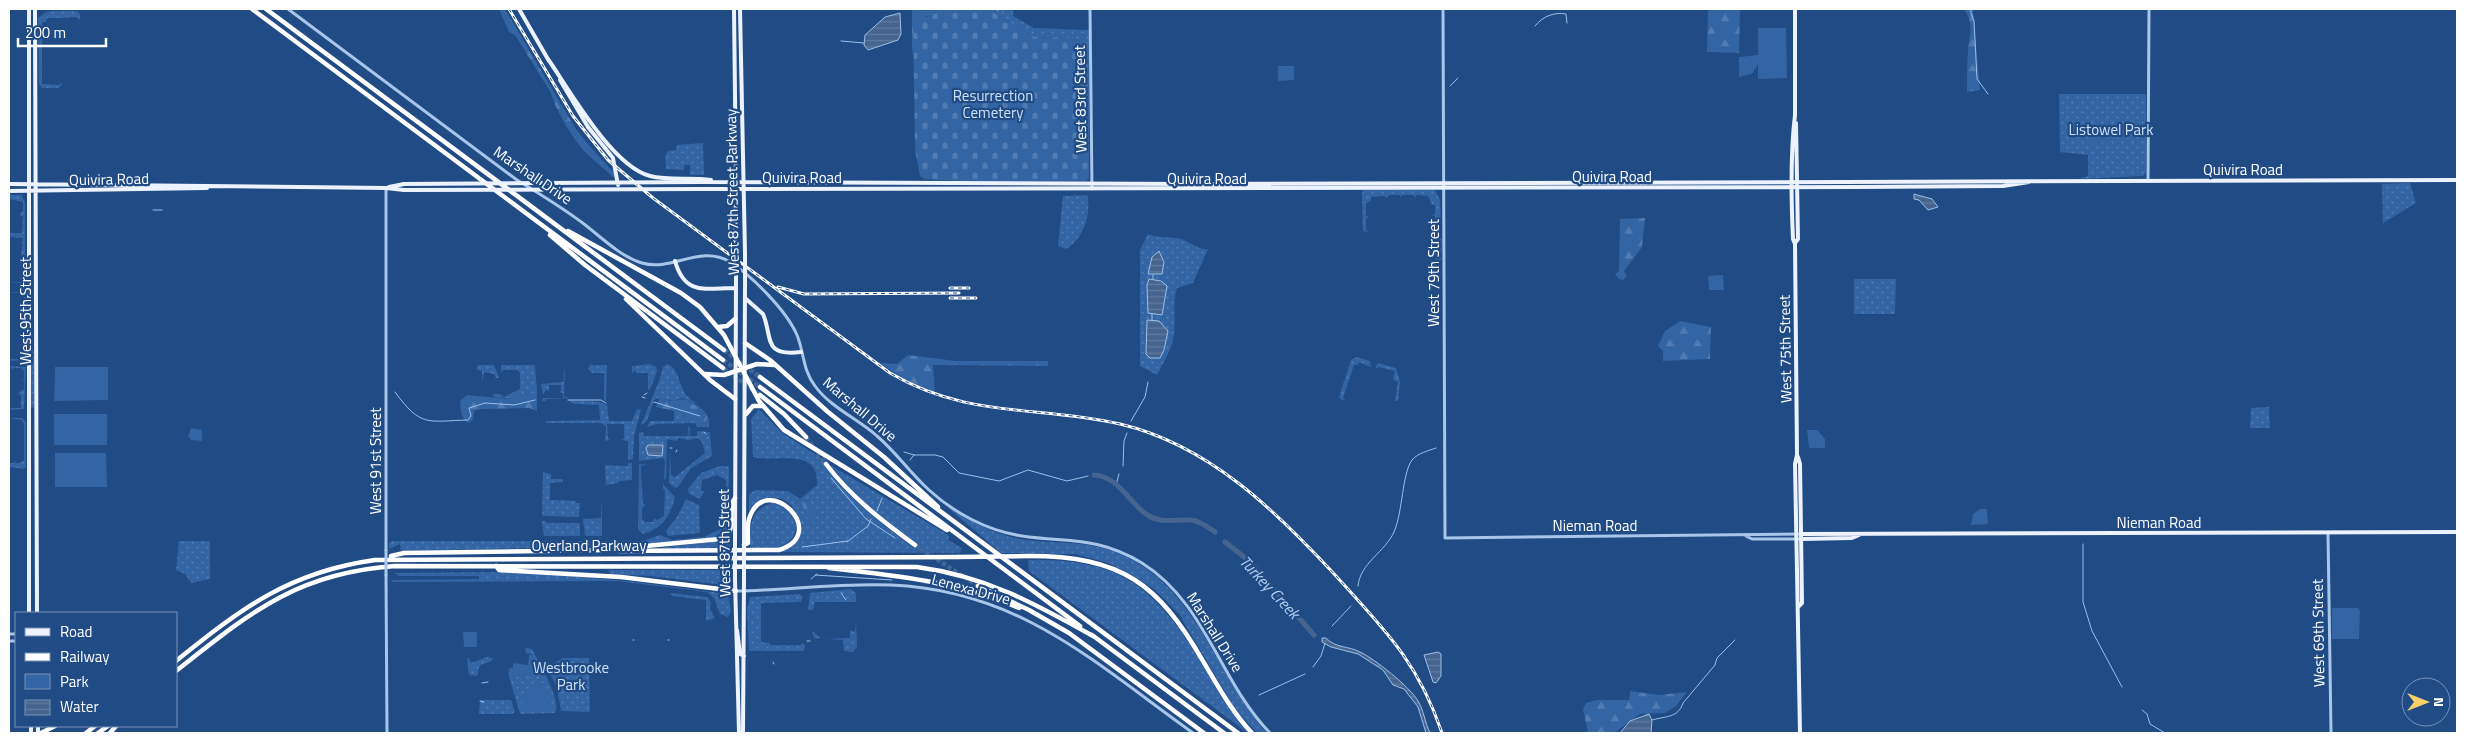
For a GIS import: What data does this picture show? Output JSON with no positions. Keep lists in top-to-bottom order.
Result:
{
  "streets": {
    "highway": ["Overland Parkway"],
    "main road": [
      "Quivira Road",
      "West 87th Street Parkway",
      "West 95th Street",
      "West 75th Street",
      "Nieman Road",
      "West 87th Street"
    ],
    "street": [
      "West 83rd Street",
      "Marshall Drive",
      "West 79th Street",
      "West 91st Street",
      "Lenexa Drive",
      "West 69th Street"
    ]
  },
  "crossings": [
    ["West 83rd Street", "Quivira Road"],
    ["Quivira Road", "West 87th Street Parkway"],
    ["Quivira Road", "West 79th Street"],
    ["Quivira Road", "West 95th Street"],
    ["Quivira Road", "West 75th Street"],
    ["Quivira Road", "West 91st Street"],
    ["West 87th Street Parkway", "West 87th Street"],
    ["West 79th Street", "Nieman Road"],
    ["West 75th Street", "Nieman Road"],
    ["Nieman Road", "West 69th Street"],
    ["West 87th Street", "Lenexa Drive"]
  ],
  "water": ["Turkey Creek"],
  "parks": ["Resurrection Cemetery", "Listowel Park", "Westbrooke Park"],
  "legend": [
    "Road",
    "Railway",
    "Park",
    "Water"
  ],
  "scale_bar": "200 m",
  "north": "right"
}
